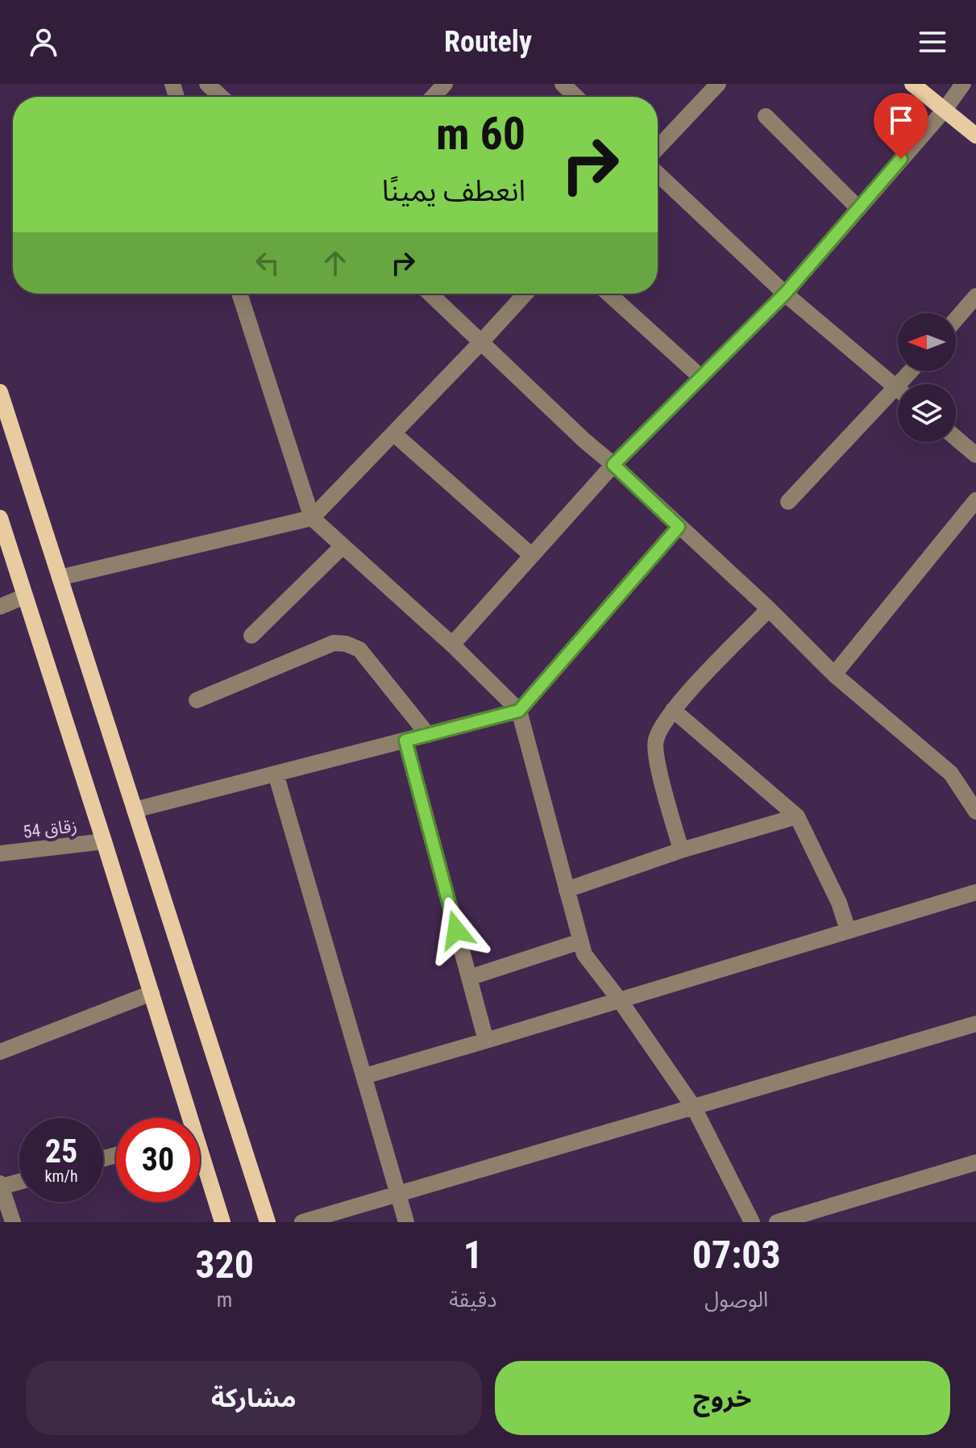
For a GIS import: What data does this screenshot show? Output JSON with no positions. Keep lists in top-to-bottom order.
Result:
{
  "streets": {
    "street": ["زقاق 54"]
  },
  "north": "left",
  "page": {
    "header": "Routely",
    "turn": ["60 m", "انعطف يمينًا"],
    "speed": "25 km/h",
    "limit": "30",
    "eta": [
      "07:03",
      "الوصول",
      "1",
      "دقيقة",
      "320",
      "m"
    ],
    "buttons": ["خروج", "مشاركة"]
  }
}
